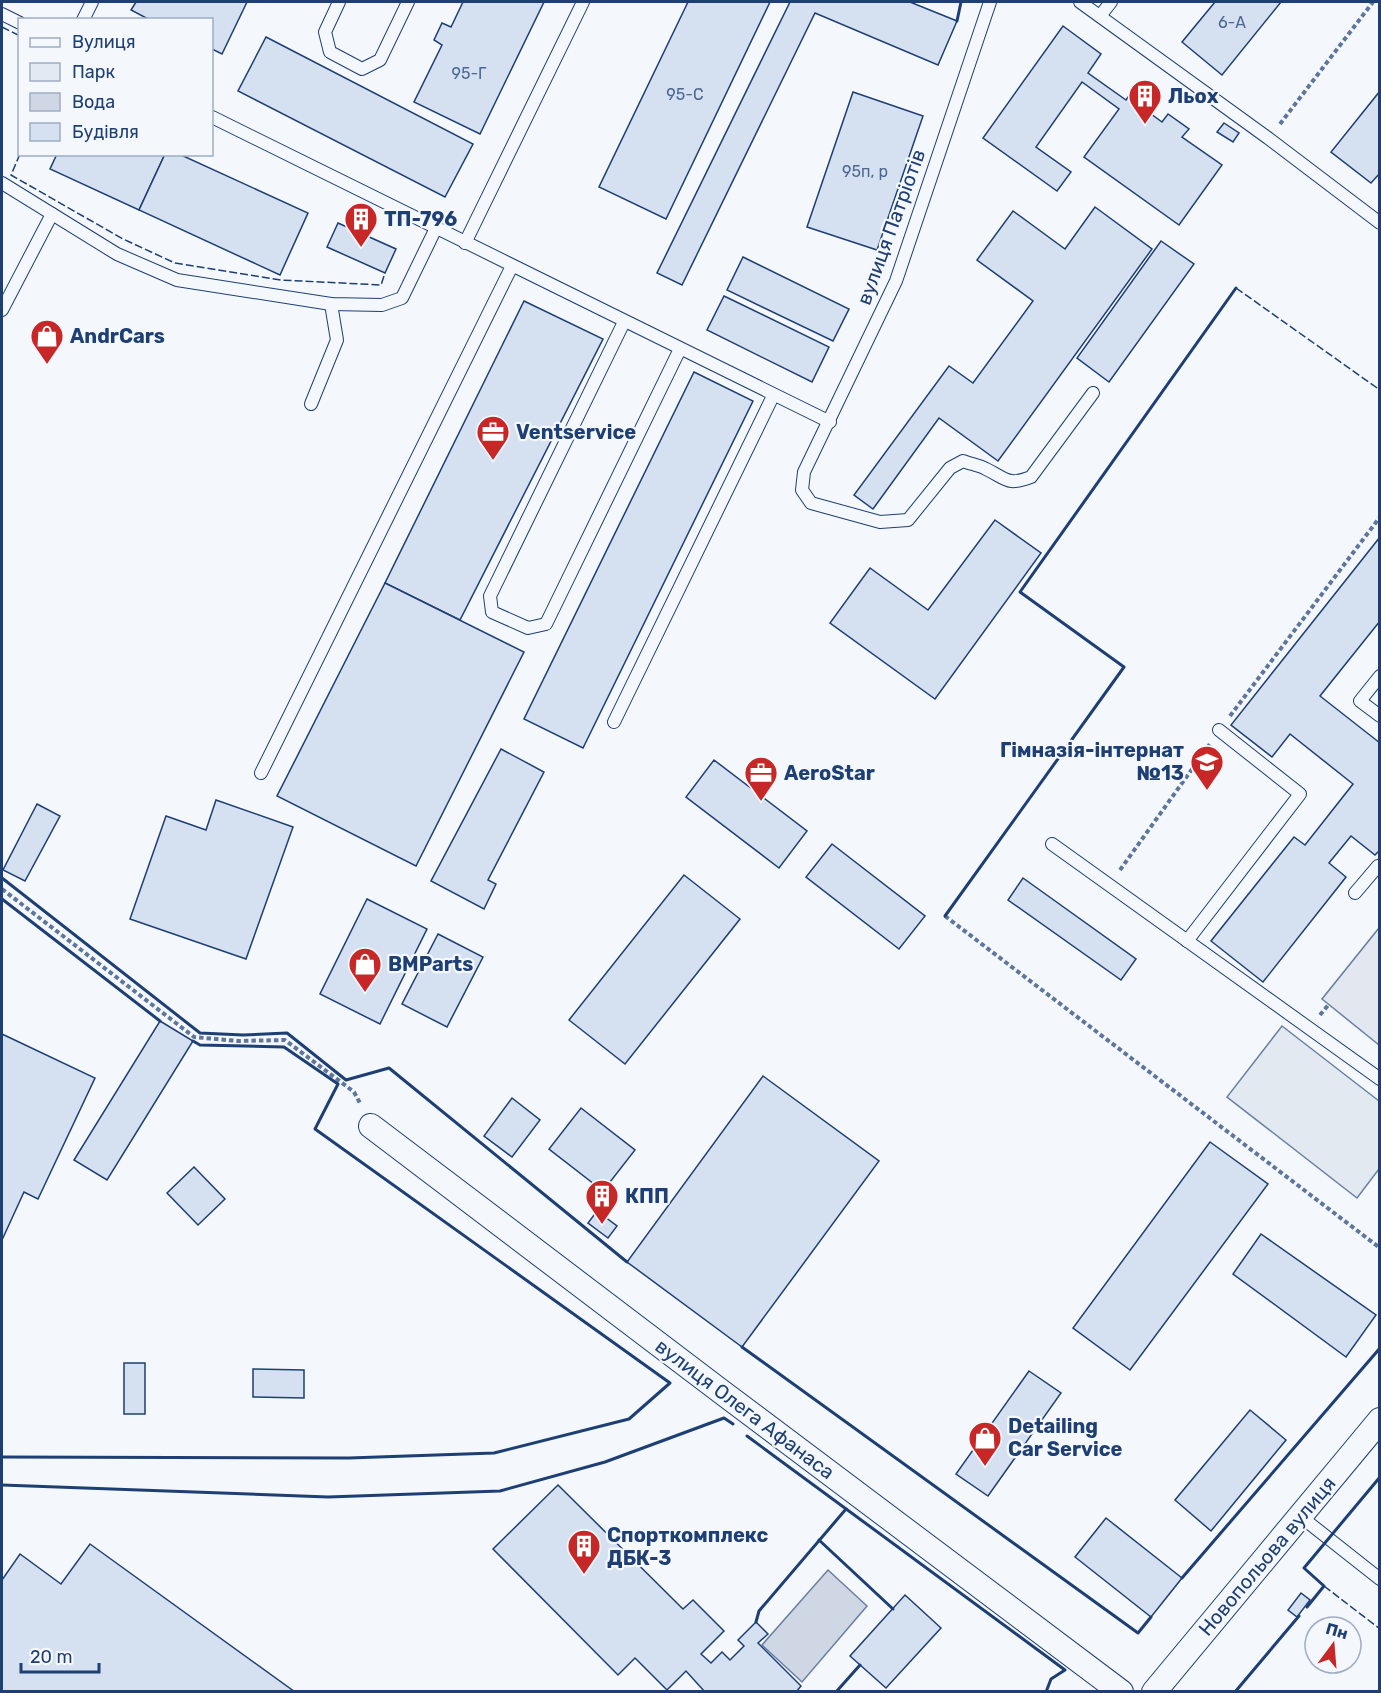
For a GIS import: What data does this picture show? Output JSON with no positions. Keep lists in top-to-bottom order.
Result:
{
  "streets": {
    "street": ["вулиця Олега Афанаса", "Новопольова вулиця"],
    "lane": ["вулиця Патріотів"]
  },
  "places": {
    "building": [
      "Льох",
      "ТП-796",
      "КПП",
      "Спорткомплекс ДБК-3"
    ],
    "shop": ["AndrCars", "BMParts", "Detailing Car Service"],
    "office": ["Ventservice", "AeroStar"],
    "school or university": ["Гімназія-інтернат №13"]
  },
  "house_numbers": [
    "6-А",
    "95-Г",
    "95-С",
    "95п, р"
  ],
  "legend": [
    "Вулиця",
    "Парк",
    "Вода",
    "Будівля"
  ],
  "scale_bar": "20 m",
  "north": "top"
}
